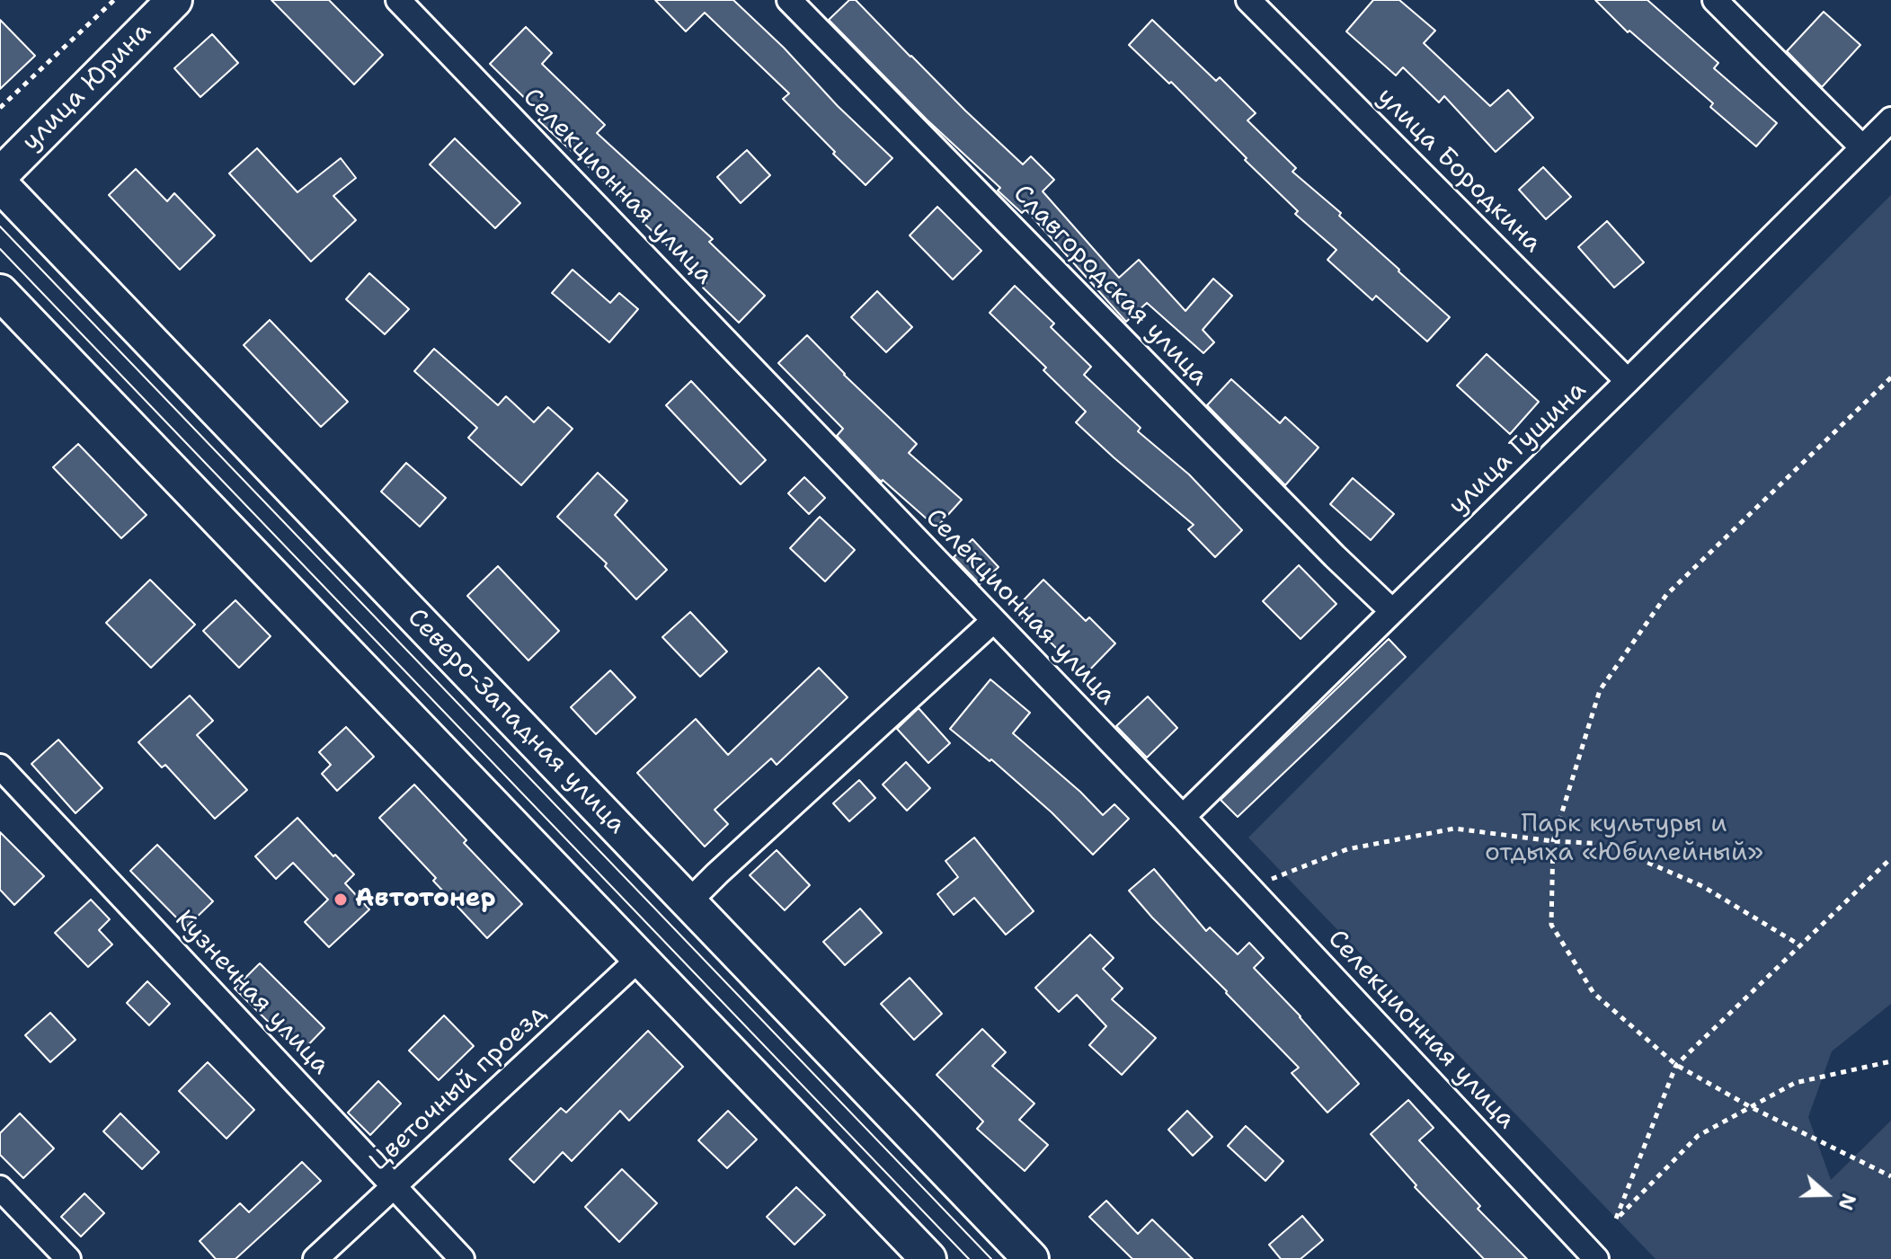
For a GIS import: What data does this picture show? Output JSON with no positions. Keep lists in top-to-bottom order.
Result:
{
  "streets": {
    "main road": ["улица Юрина", "Северо-Западная улица"],
    "street": [
      "улица Бородкина",
      "Селекционная улица",
      "Славгородская улица",
      "улица Гущина",
      "Кузнечная улица",
      "Цветочный проезд"
    ]
  },
  "crossings": [
    ["улица Бородкина", "улица Гущина"],
    ["Селекционная улица", "улица Гущина"],
    ["Славгородская улица", "улица Гущина"],
    ["Кузнечная улица", "Цветочный проезд"]
  ],
  "parks": ["Парк культуры и отдыха «Юбилейный»"],
  "places": ["Автотонер"],
  "north": "right"
}
